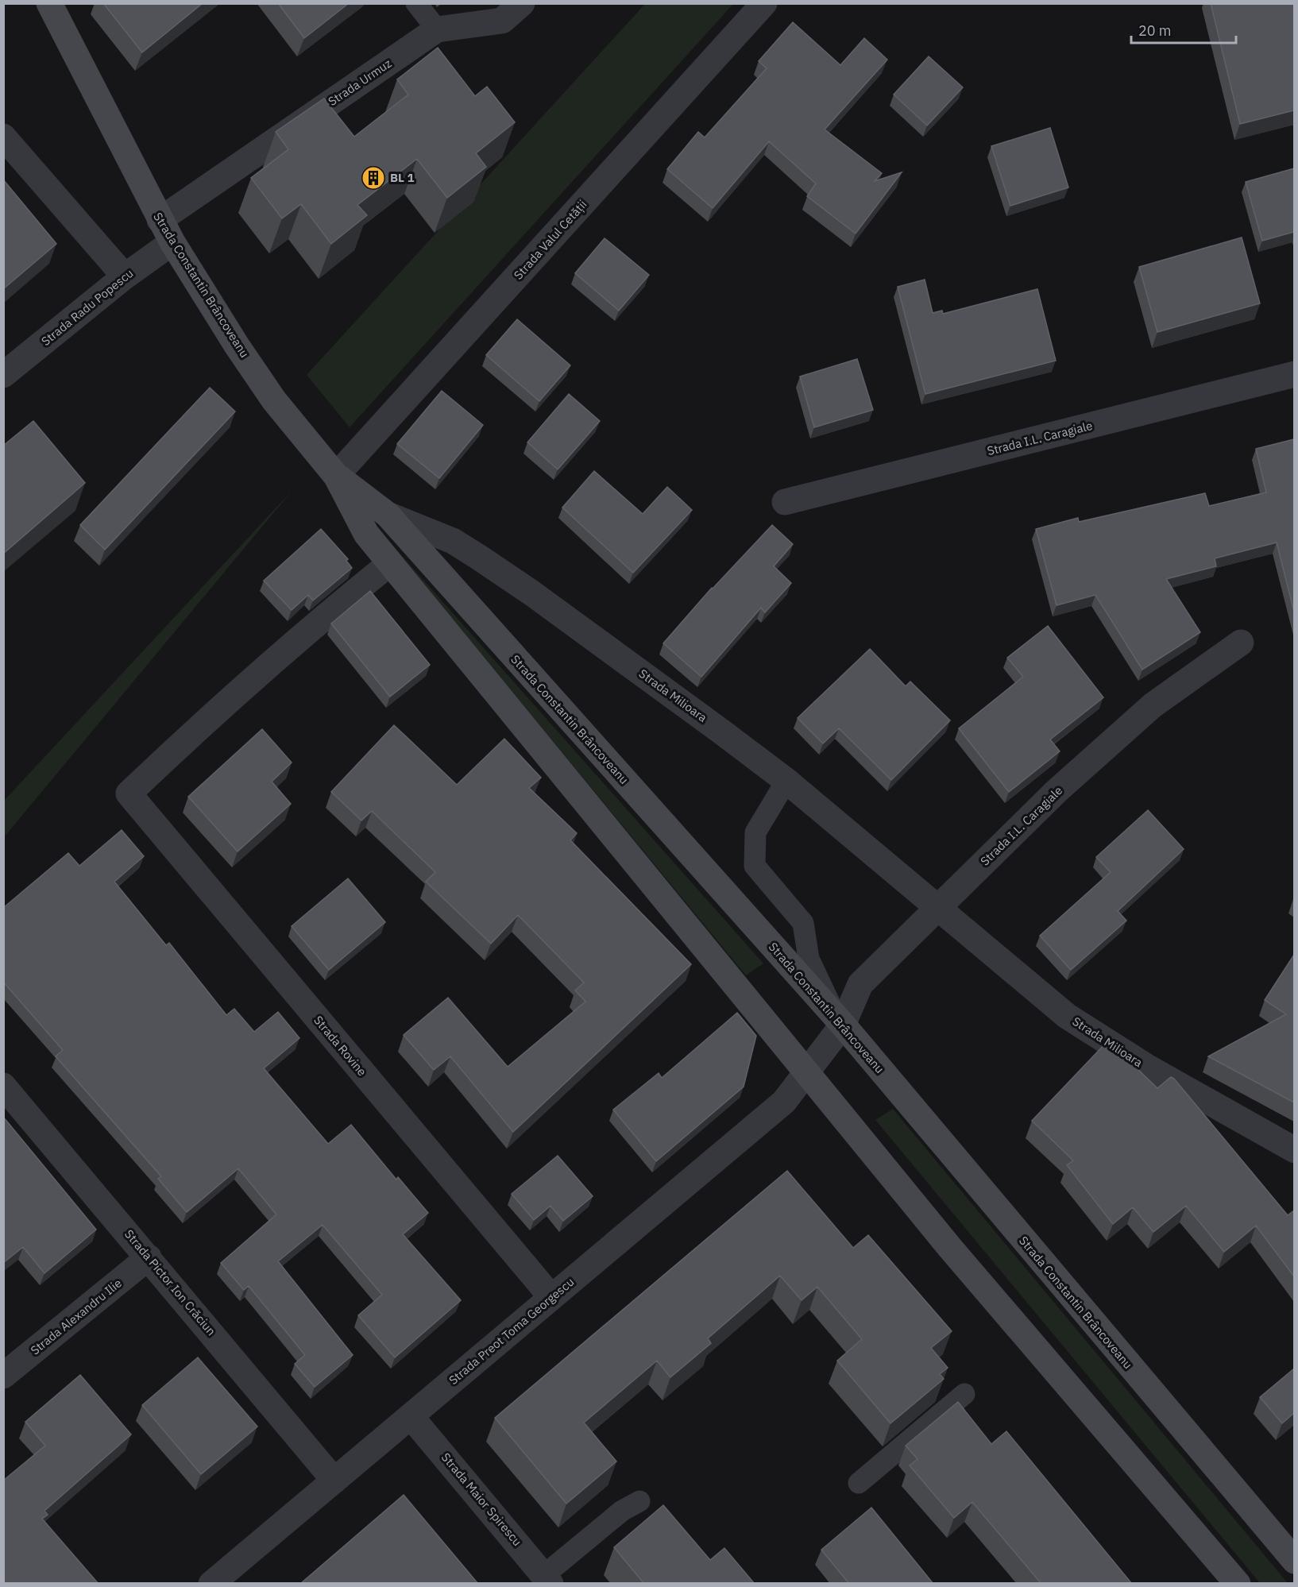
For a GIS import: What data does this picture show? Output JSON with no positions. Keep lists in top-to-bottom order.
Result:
{
  "streets": {
    "main road": ["Strada Constantin Brâncoveanu"],
    "street": [
      "Strada Urmuz",
      "Strada Valul Cetății",
      "Strada Radu Popescu",
      "Strada I.L. Caragiale",
      "Strada Milioara",
      "Strada Rovine",
      "Strada Pictor Ion Crăciun",
      "Strada Alexandru Ilie",
      "Strada Preot Toma Georgescu",
      "Strada Maior Spirescu"
    ]
  },
  "crossings": [
    ["Strada Urmuz", "Strada Constantin Brâncoveanu"],
    ["Strada Valul Cetății", "Strada Constantin Brâncoveanu"],
    ["Strada Constantin Brâncoveanu", "Strada Radu Popescu"],
    ["Strada Constantin Brâncoveanu", "Strada Milioara"],
    ["Strada Constantin Brâncoveanu", "Strada Rovine"],
    ["Strada Constantin Brâncoveanu", "Strada Preot Toma Georgescu"],
    ["Strada I.L. Caragiale", "Strada Milioara"],
    ["Strada Rovine", "Strada Preot Toma Georgescu"],
    ["Strada Pictor Ion Crăciun", "Strada Alexandru Ilie"],
    ["Strada Pictor Ion Crăciun", "Strada Preot Toma Georgescu"],
    ["Strada Preot Toma Georgescu", "Strada Maior Spirescu"]
  ],
  "places": {
    "building": ["BL 1"]
  },
  "scale_bar": "20 m"
}
